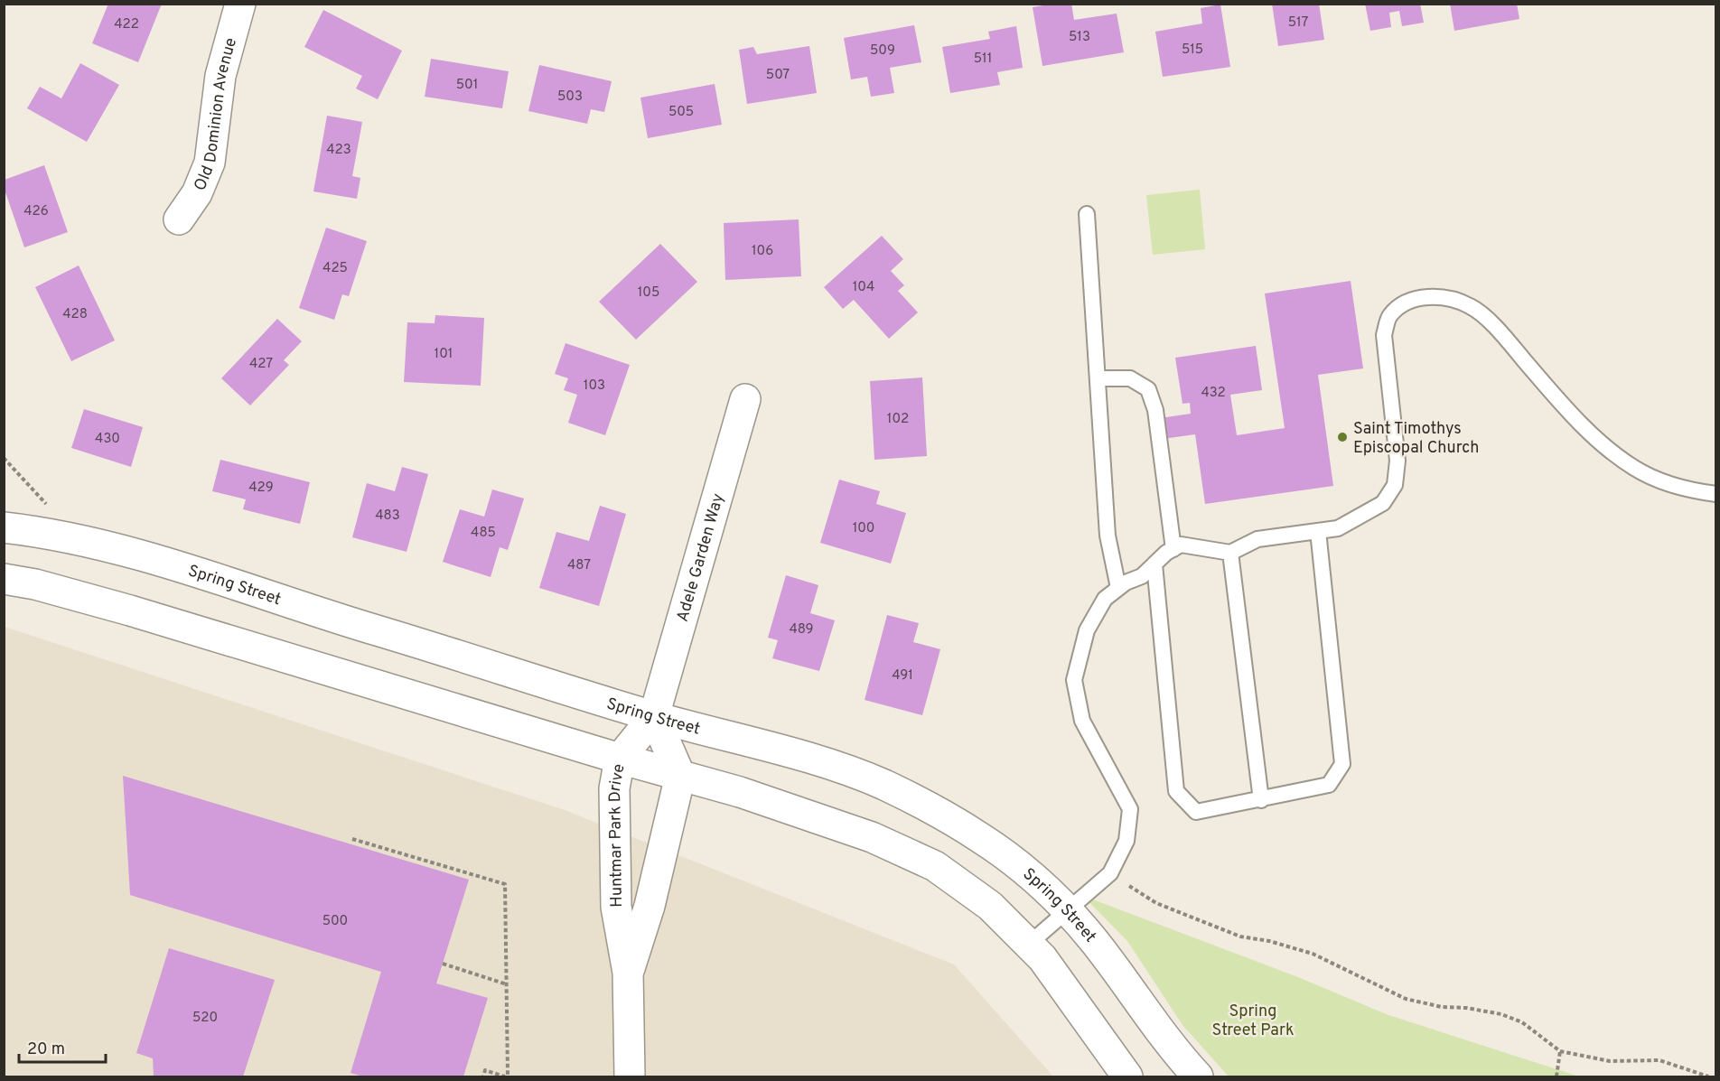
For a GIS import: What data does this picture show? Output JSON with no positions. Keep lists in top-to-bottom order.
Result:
{
  "streets": {
    "main road": [
      "Old Dominion Avenue",
      "Adele Garden Way",
      "Spring Street",
      "Huntmar Park Drive"
    ]
  },
  "crossings": [
    ["Adele Garden Way", "Spring Street"],
    ["Adele Garden Way", "Huntmar Park Drive"],
    ["Spring Street", "Huntmar Park Drive"]
  ],
  "parks": ["Spring Street Park"],
  "places": ["Saint Timothys Episcopal Church"],
  "house_numbers": [
    "517",
    "422",
    "513",
    "515",
    "509",
    "511",
    "507",
    "501",
    "503",
    "505",
    "423",
    "426",
    "106",
    "425",
    "104",
    "105",
    "428",
    "101",
    "427",
    "103",
    "432",
    "102",
    "430",
    "429",
    "483",
    "100",
    "485",
    "487",
    "489",
    "491",
    "500",
    "520"
  ],
  "scale_bar": "20 m"
}
